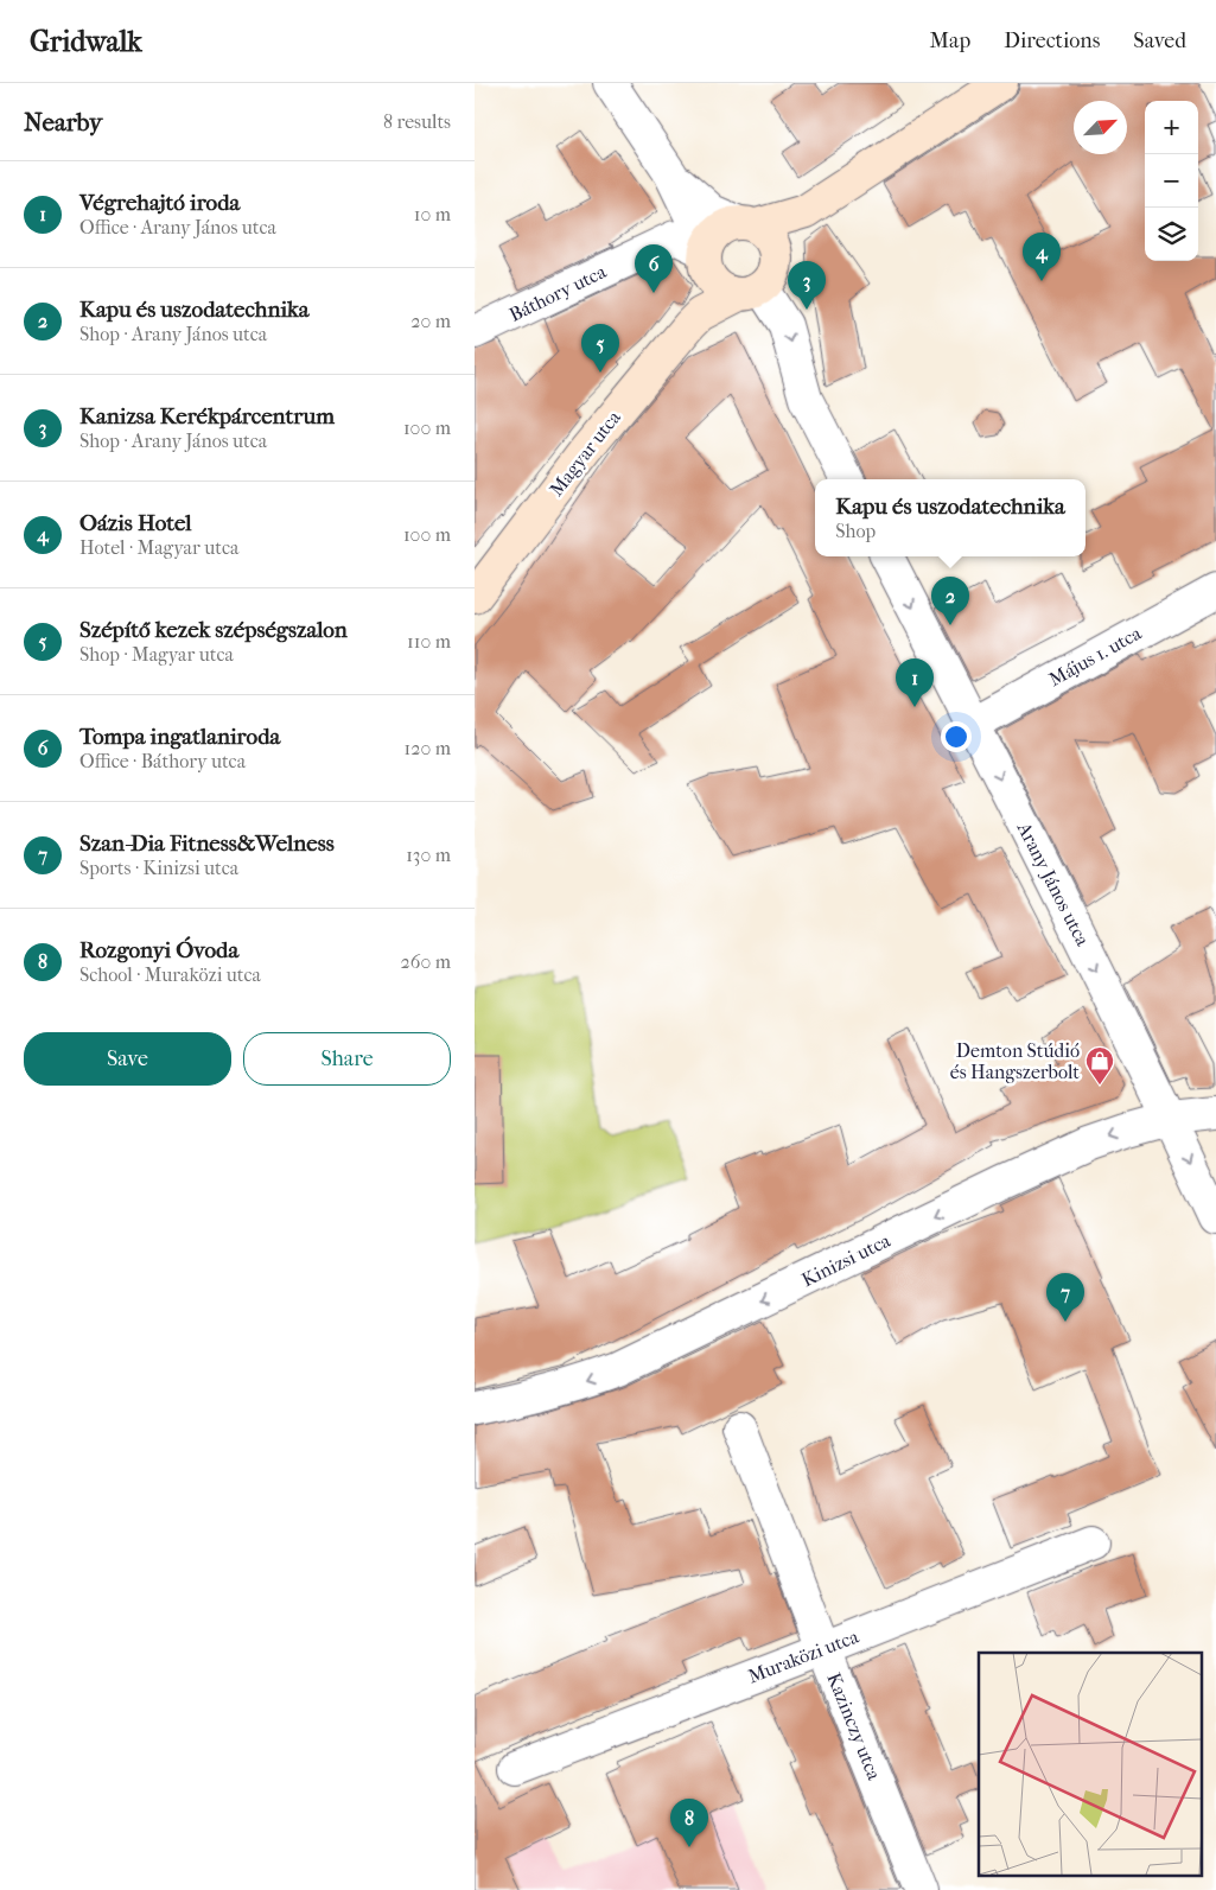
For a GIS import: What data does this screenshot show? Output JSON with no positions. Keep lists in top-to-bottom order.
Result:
{
  "streets": {
    "street": [
      "Báthory utca",
      "Magyar utca",
      "Május 1. utca",
      "Arany János utca",
      "Kinizsi utca",
      "Muraközi utca",
      "Kazinczy utca"
    ]
  },
  "crossings": [
    ["Báthory utca", "Magyar utca"],
    ["Május 1. utca", "Arany János utca"],
    ["Arany János utca", "Kinizsi utca"],
    ["Muraközi utca", "Kazinczy utca"]
  ],
  "one_way": ["Arany János utca", "Kinizsi utca"],
  "places": {
    "shop": ["Demton Stúdió és Hangszerbolt"]
  },
  "north": "top right",
  "page": {
    "header": "Gridwalk",
    "nav": ["Map", "Directions", "Saved"],
    "heading": ["Nearby", "8 results"],
    "map_buttons": ["+", "−"],
    "list": [
      {
        "mark": "1",
        "name": "Végrehajtó iroda",
        "note": "Office · Arany János utca",
        "value": "10 m"
      },
      {
        "mark": "2",
        "name": "Kapu és uszodatechnika",
        "note": "Shop · Arany János utca",
        "value": "20 m"
      },
      {
        "mark": "3",
        "name": "Kanizsa Kerékpárcentrum",
        "note": "Shop · Arany János utca",
        "value": "100 m"
      },
      {
        "mark": "4",
        "name": "Oázis Hotel",
        "note": "Hotel · Magyar utca",
        "value": "100 m"
      },
      {
        "mark": "5",
        "name": "Szépítő kezek szépségszalon",
        "note": "Shop · Magyar utca",
        "value": "110 m"
      },
      {
        "mark": "6",
        "name": "Tompa ingatlaniroda",
        "note": "Office · Báthory utca",
        "value": "120 m"
      },
      {
        "mark": "7",
        "name": "Szan-Dia Fitness&Welness",
        "note": "Sports · Kinizsi utca",
        "value": "130 m"
      },
      {
        "mark": "8",
        "name": "Rozgonyi Óvoda",
        "note": "School · Muraközi utca",
        "value": "260 m"
      }
    ],
    "pins": [
      "4",
      "6",
      "3",
      "5",
      "2",
      "1",
      "7",
      "8"
    ],
    "popup": ["Kapu és uszodatechnika", "Shop"],
    "buttons": ["Save", "Share"]
  }
}
